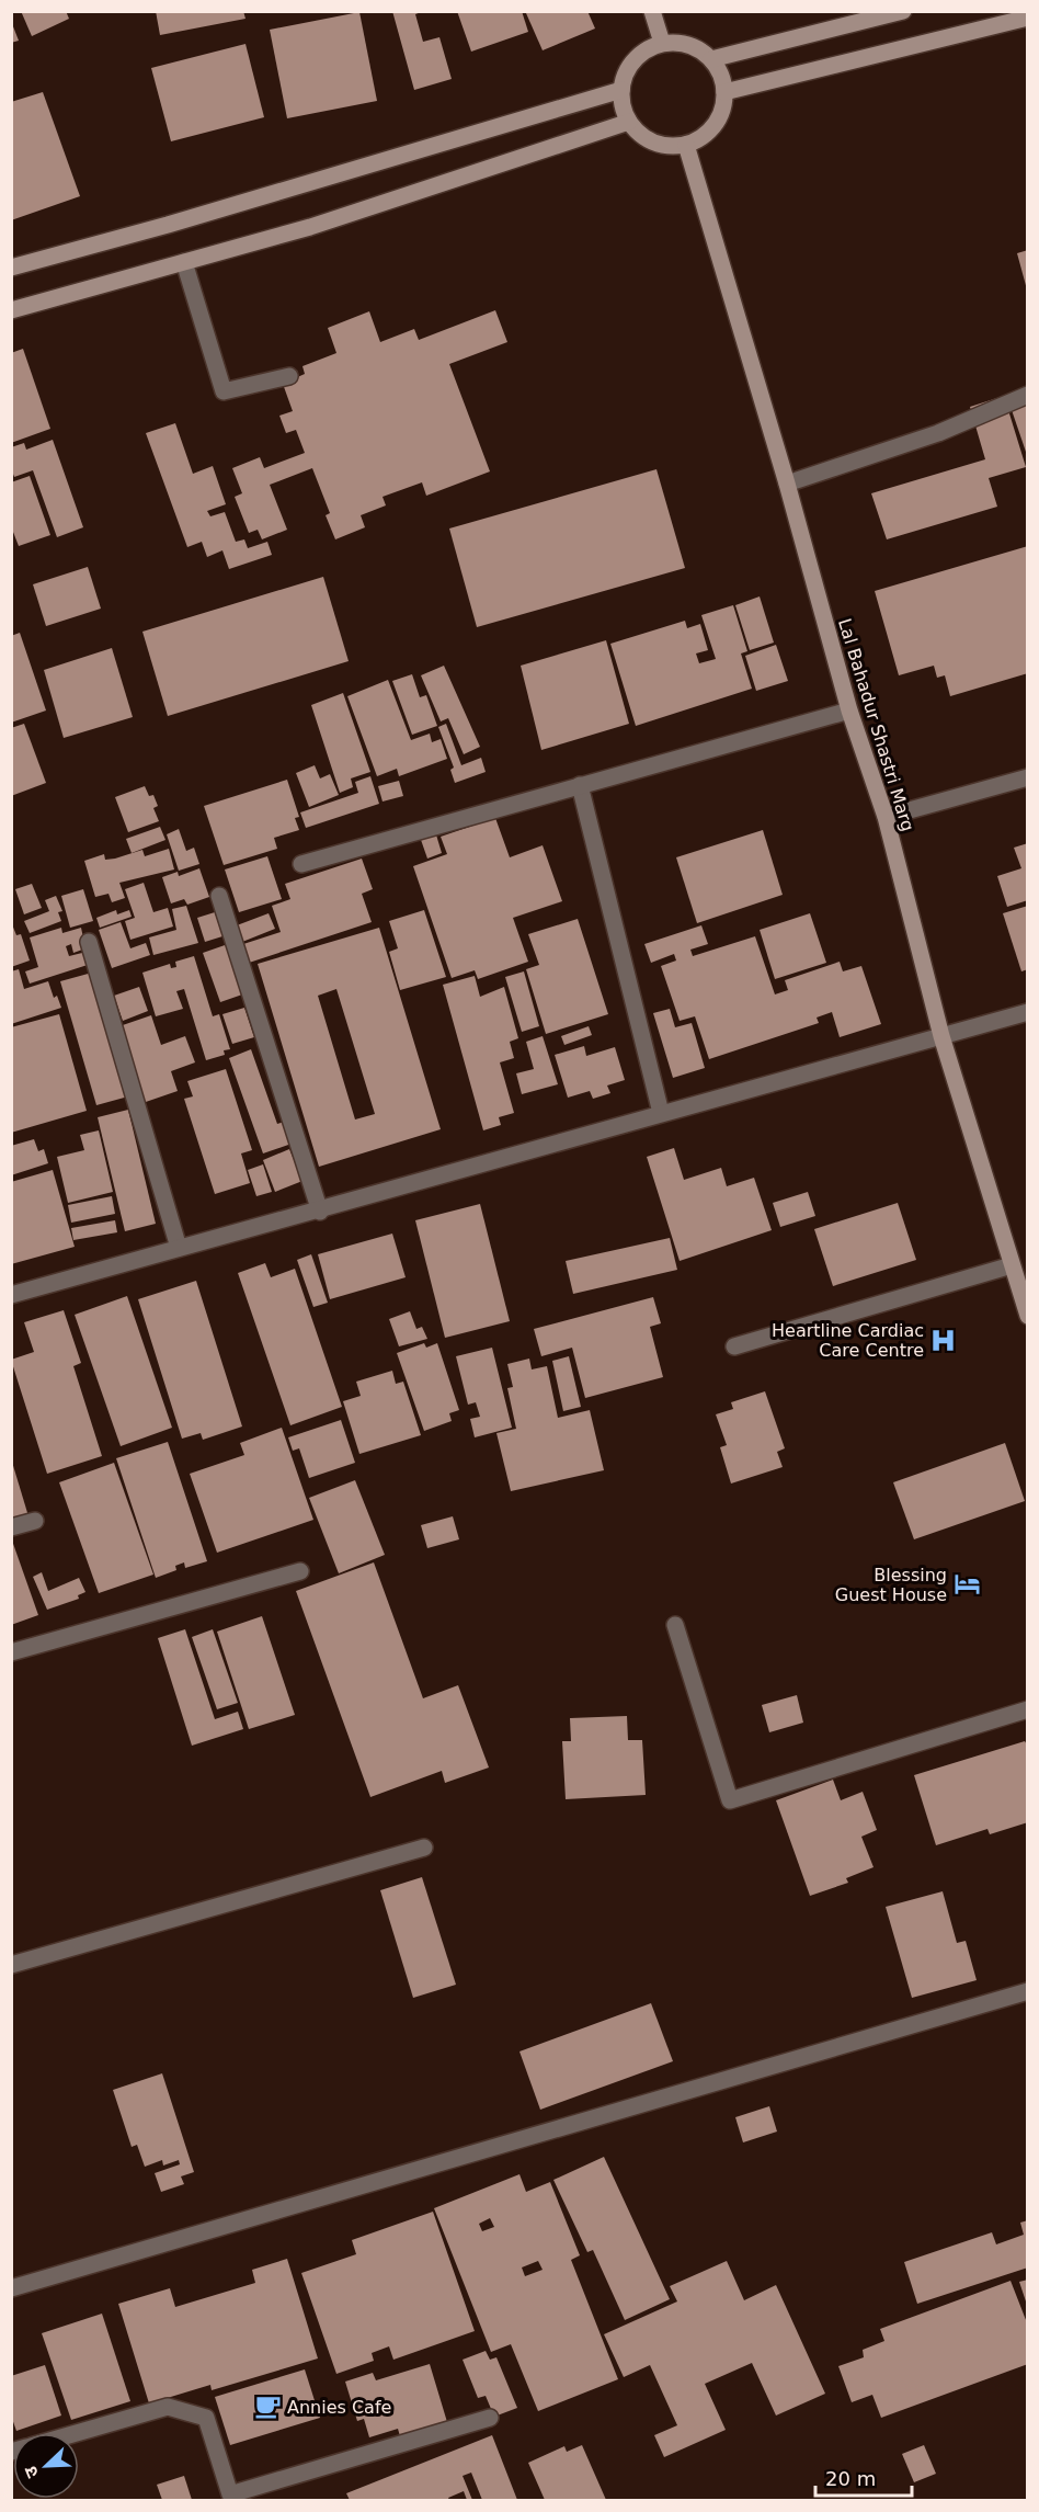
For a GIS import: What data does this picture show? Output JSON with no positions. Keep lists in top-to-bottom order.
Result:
{
  "streets": {
    "street": ["Lal Bahadur Shastri Marg"]
  },
  "places": {
    "hospital": ["Heartline Cardiac Care Centre"],
    "hotel": ["Blessing Guest House"],
    "cafe": ["Annies Cafe"]
  },
  "scale_bar": "20 m",
  "north": "bottom left"
}
